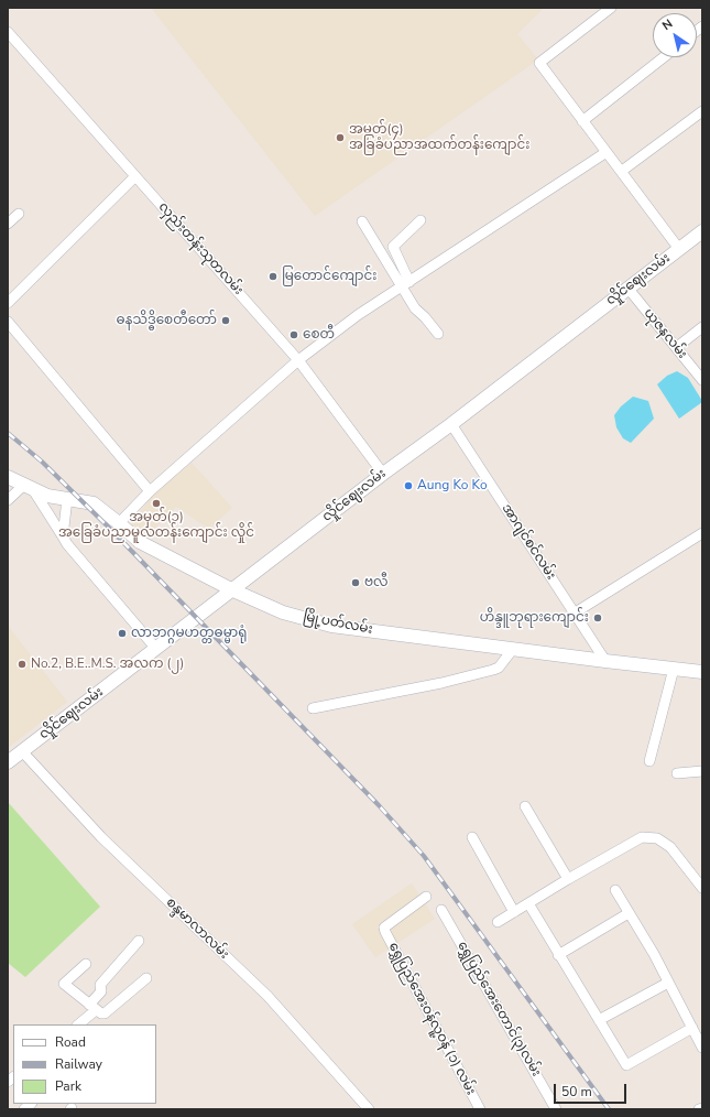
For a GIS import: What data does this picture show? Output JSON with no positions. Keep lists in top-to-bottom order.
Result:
{
  "streets": {
    "street": [
      "လှည်းတန်းသုတလမ်း",
      "လှိုင်ဈေးလမ်း",
      "ယုဇနလမ်း",
      "အာဂျင်စင်လမ်း",
      "မြို့ပတ်လမ်း",
      "စန္ဒမာလာလမ်း",
      "ရွှေပြည်အေးတောင်(၃)လမ်း",
      "ရွှေပြည်အေးဝန်လူ့ဝန် (၁) လမ်း"
    ]
  },
  "crossings": [
    ["လှည်းတန်းသုတလမ်း", "လှိုင်ဈေးလမ်း"],
    ["လှိုင်ဈေးလမ်း", "ယုဇနလမ်း"],
    ["လှိုင်ဈေးလမ်း", "အာဂျင်စင်လမ်း"],
    ["လှိုင်ဈေးလမ်း", "မြို့ပတ်လမ်း"],
    ["လှိုင်ဈေးလမ်း", "စန္ဒမာလာလမ်း"],
    ["အာဂျင်စင်လမ်း", "မြို့ပတ်လမ်း"]
  ],
  "places": [
    "အမှတ်(၄) အခြခံပညာအထက်တန်းကျောင်း",
    "မြတောင်ကျောင်း",
    "ဓနသိဒ္ဓိစေတီတော်",
    "စေတီ",
    "Aung Ko Ko",
    "အမှတ်(၁) အခြေခံပညာမူလတန်းကျောင်း လှိုင်",
    "ဗလီ",
    "ဟိန္ဒူဘုရားကျောင်း",
    "လာဘဂ္ဂမဟတ္တဓမ္မာရုံ",
    "No.2, B.E..M.S. အလက (၂)"
  ],
  "legend": ["Road", "Railway", "Park"],
  "scale_bar": "50 m",
  "north": "top left"
}
